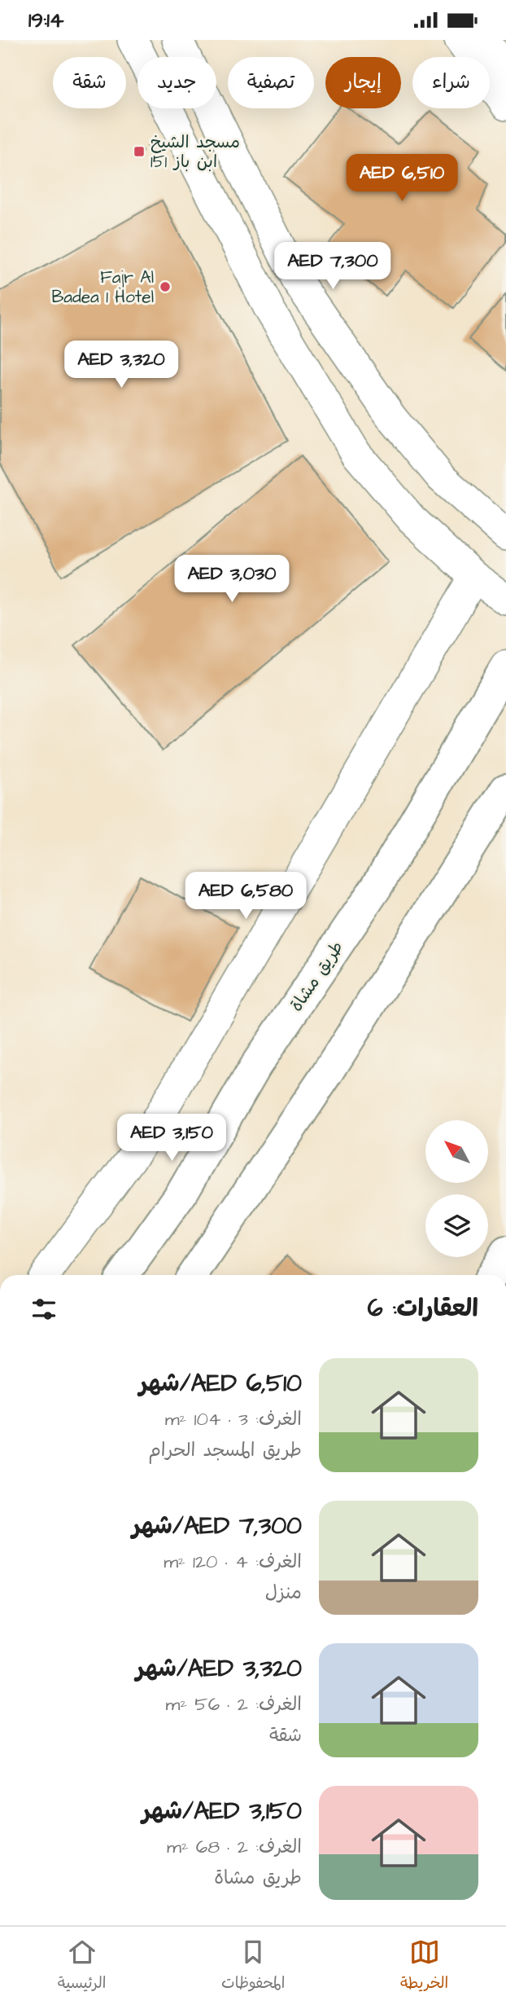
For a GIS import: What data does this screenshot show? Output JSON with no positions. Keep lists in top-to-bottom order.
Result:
{
  "streets": {
    "main road": ["طريق مشاة"]
  },
  "places": {
    "transit": ["مسجد الشيخ ابن باز 151"],
    "other": ["Fajr Al Badea 1 Hotel"]
  },
  "north": "top left",
  "page": {
    "status": "19:14",
    "chip": [
      "شراء",
      "إيجار",
      "تصفية",
      "جديد",
      "شقة"
    ],
    "price": [
      "AED 6,510",
      "AED 7,300",
      "AED 3,320",
      "AED 3,030",
      "AED 6,580",
      "AED 3,150"
    ],
    "heading": "العقارات: 6",
    "list": [
      {
        "name": "AED 6,510/شهر",
        "note": "الغرف: 3 · 104 m² · طريق المسجد الحرام"
      },
      {
        "name": "AED 7,300/شهر",
        "note": "الغرف: 4 · 120 m² · منزل"
      },
      {
        "name": "AED 3,320/شهر",
        "note": "الغرف: 2 · 56 m² · شقة"
      },
      {
        "name": "AED 3,150/شهر",
        "note": "الغرف: 2 · 68 m² · طريق مشاة"
      }
    ],
    "tabs": ["الخريطة", "المحفوظات", "الرئيسية"]
  }
}
